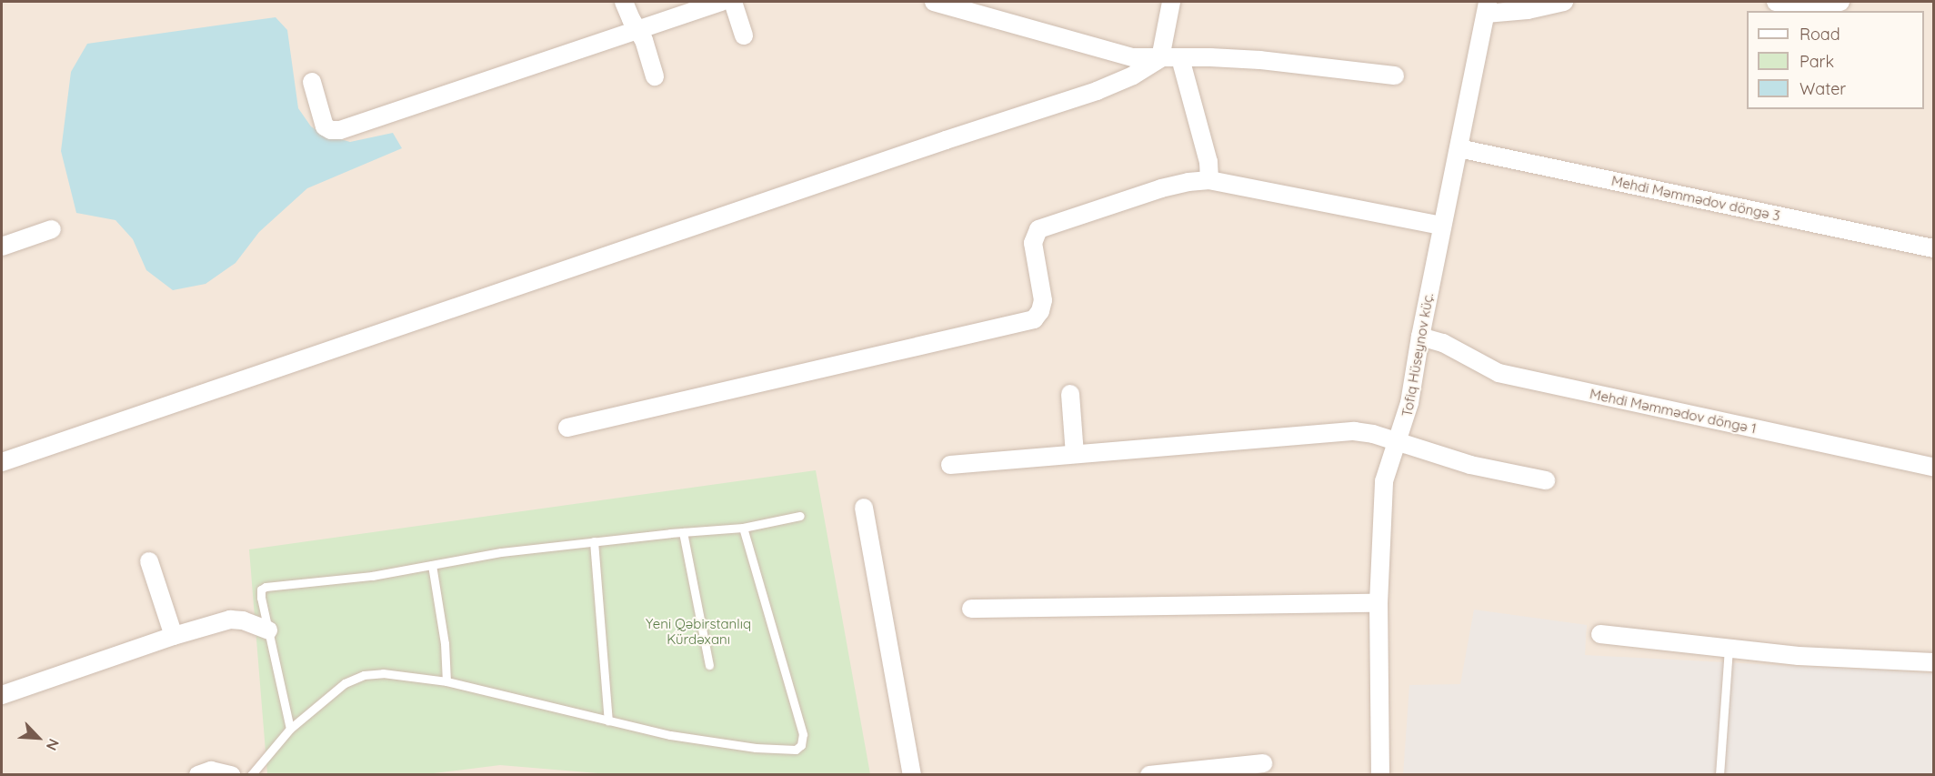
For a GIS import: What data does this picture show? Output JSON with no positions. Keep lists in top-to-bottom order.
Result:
{
  "streets": {
    "street": ["Mehdi Məmmədov döngə 3", "Tofiq Hüseynov küç.", "Mehdi Məmmədov döngə 1"]
  },
  "crossings": [
    ["Mehdi Məmmədov döngə 3", "Tofiq Hüseynov küç."],
    ["Tofiq Hüseynov küç.", "Mehdi Məmmədov döngə 1"]
  ],
  "parks": ["Yeni Qəbirstanlıq Kürdəxanı"],
  "legend": ["Road", "Park", "Water"],
  "north": "bottom right"
}
